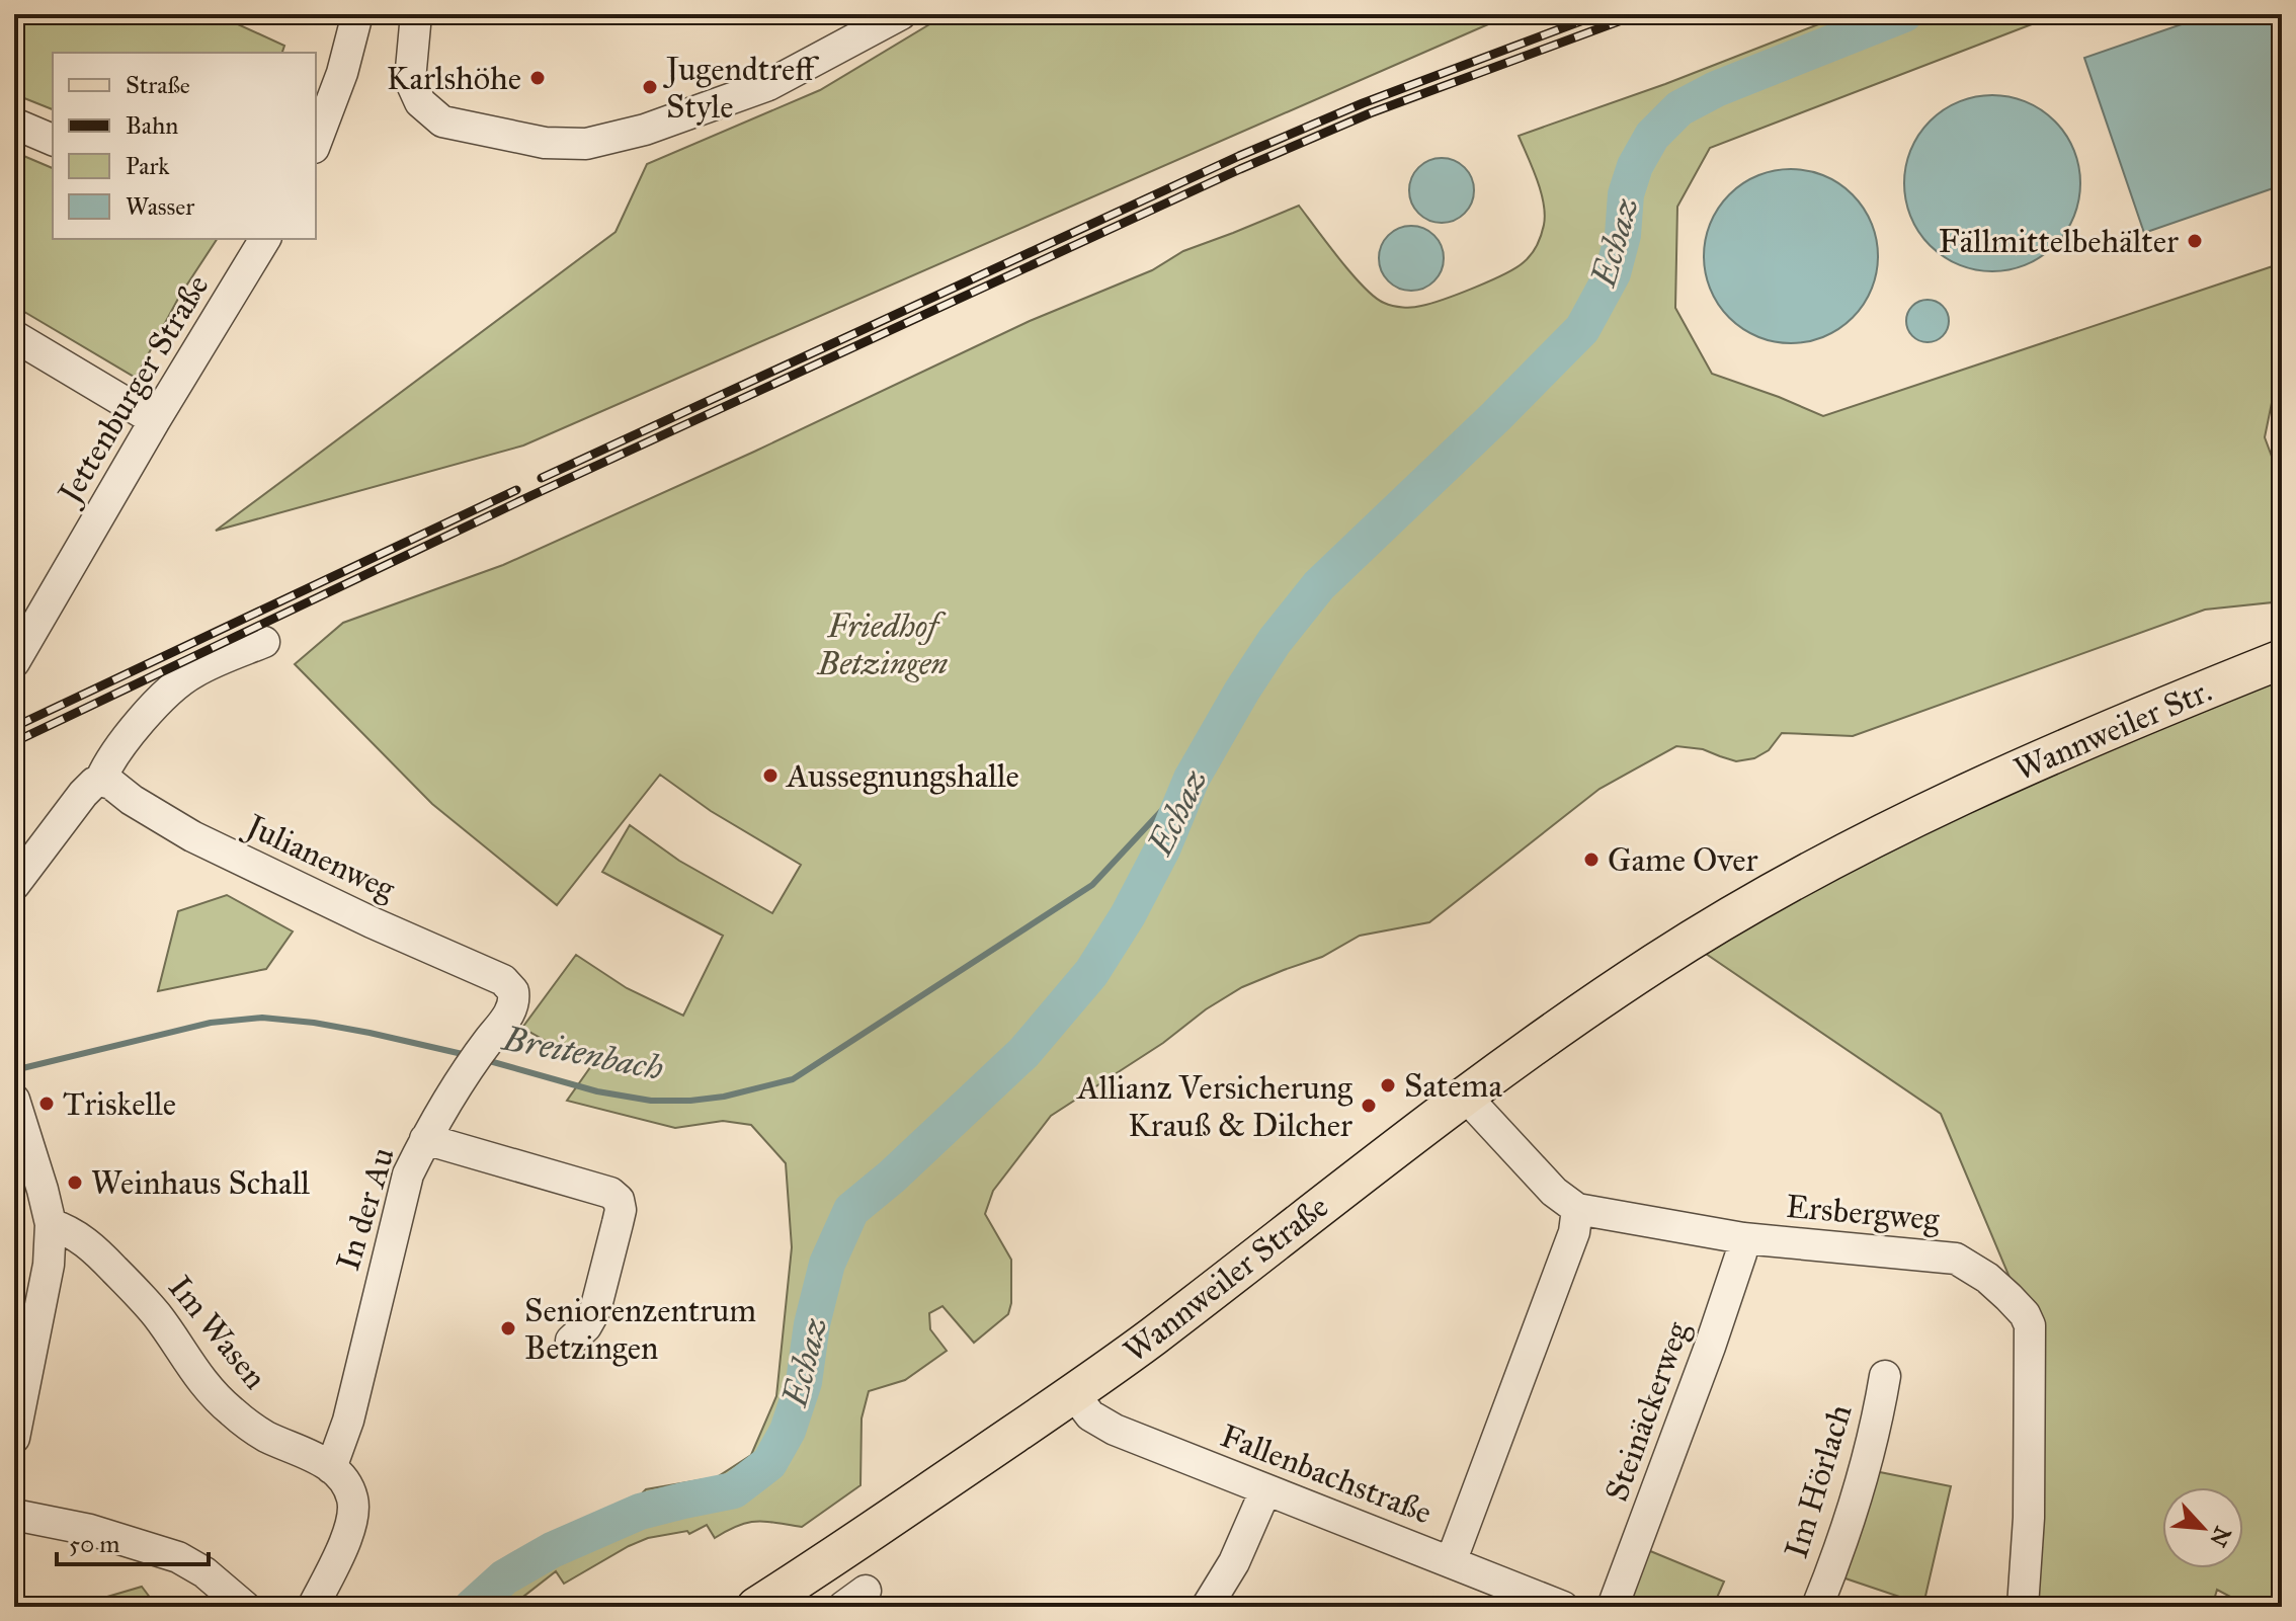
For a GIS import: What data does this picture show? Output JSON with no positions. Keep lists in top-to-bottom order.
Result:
{
  "streets": {
    "main road": ["Wannweiler Str.", "Wannweiler Straße"],
    "street": [
      "Jettenburger Straße",
      "Julianenweg",
      "In der Au",
      "Ersbergweg",
      "Im Wasen",
      "Steinäckerweg",
      "Fallenbachstraße",
      "Im Hörlach"
    ]
  },
  "crossings": [
    ["Wannweiler Str.", "Wannweiler Straße"],
    ["Julianenweg", "In der Au"],
    ["In der Au", "Im Wasen"],
    ["Ersbergweg", "Wannweiler Straße"],
    ["Ersbergweg", "Steinäckerweg"],
    ["Wannweiler Straße", "Fallenbachstraße"]
  ],
  "water": ["Echaz", "Breitenbach"],
  "parks": ["Friedhof Betzingen"],
  "places": [
    "Karlshöhe",
    "Jugendtreff Style",
    "Fällmittelbehälter",
    "Aussegnungshalle",
    "Game Over",
    "Satema",
    "Triskelle",
    "Allianz Versicherung Krauß & Dilcher",
    "Weinhaus Schall",
    "Seniorenzentrum Betzingen"
  ],
  "legend": [
    "Straße",
    "Bahn",
    "Park",
    "Wasser"
  ],
  "scale_bar": "50 m",
  "north": "bottom right"
}
